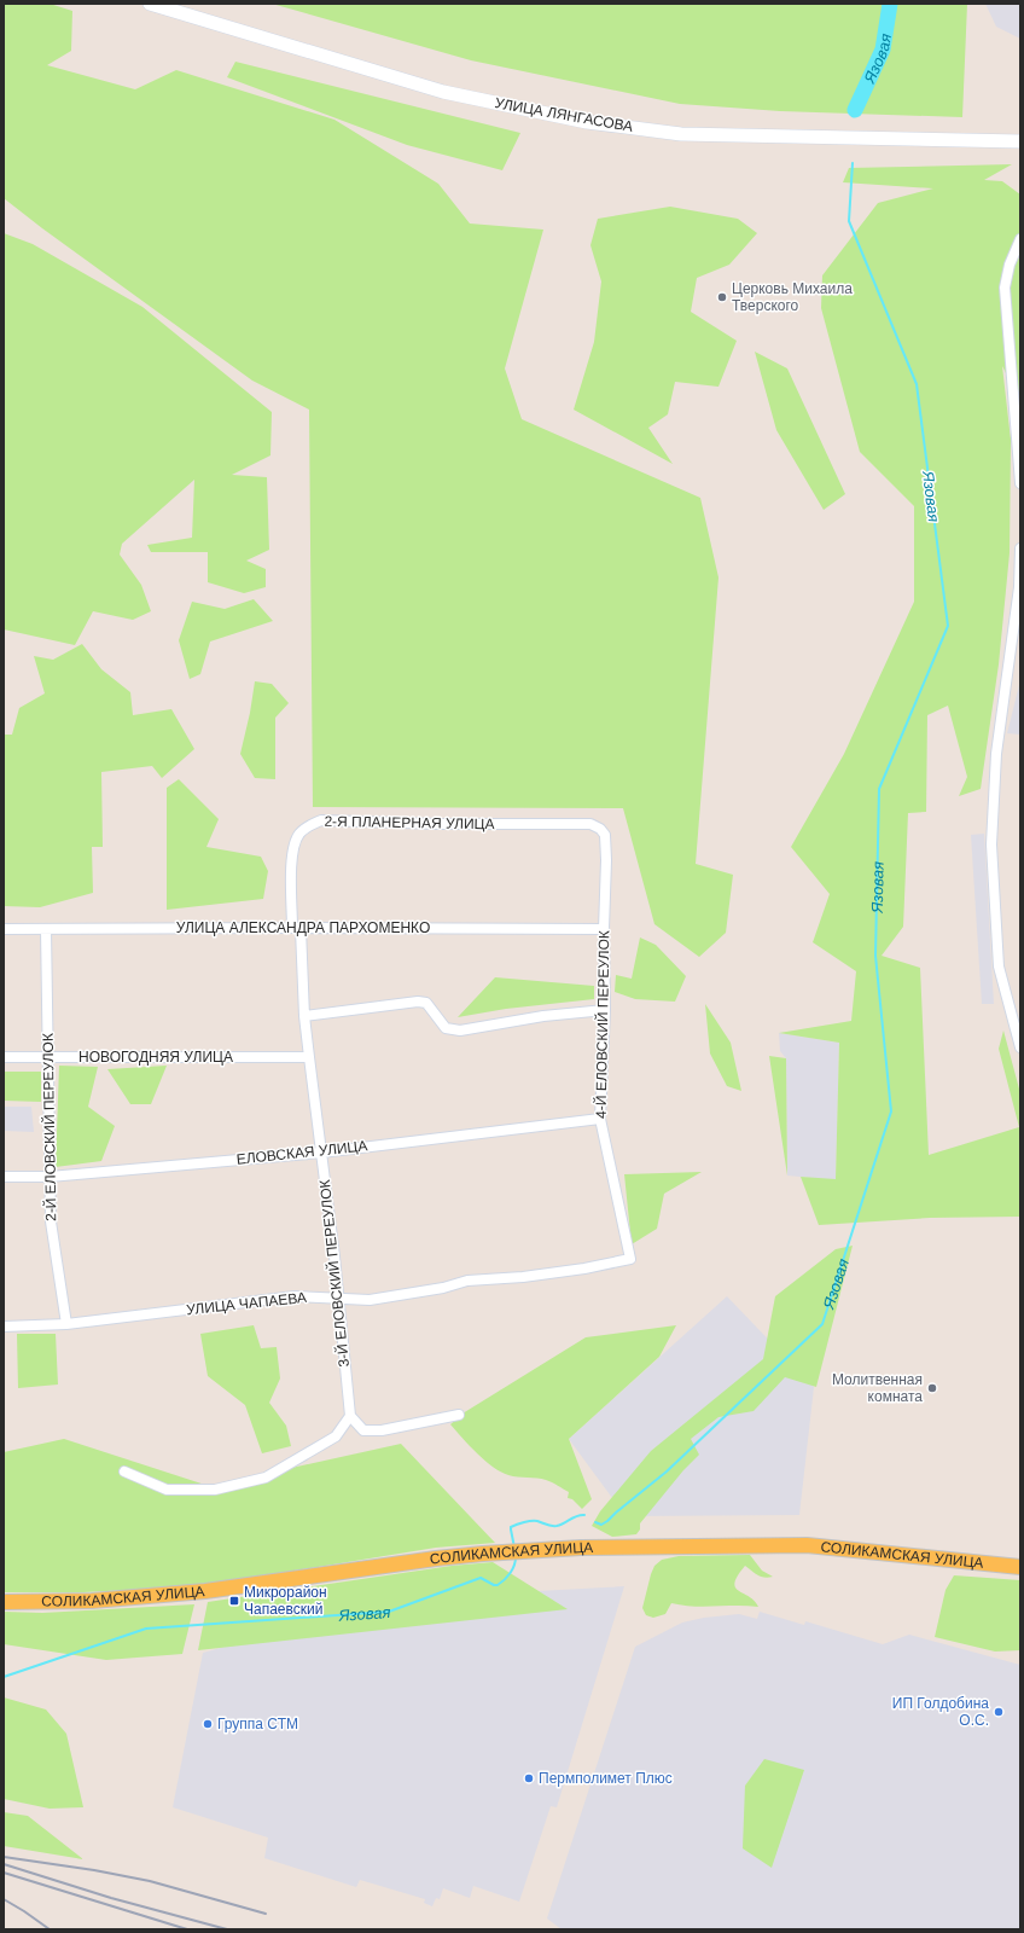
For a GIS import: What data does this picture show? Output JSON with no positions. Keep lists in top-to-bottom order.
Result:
{
  "streets": {
    "main road": ["УЛИЦА ЛЯНГАСОВА", "СОЛИКАМСКАЯ УЛИЦА"],
    "street": [
      "2-Я ПЛАНЕРНАЯ УЛИЦА",
      "УЛИЦА АЛЕКСАНДРА ПАРХОМЕНКО",
      "4-Й ЕЛОВСКИЙ ПЕРЕУЛОК",
      "НОВОГОДНЯЯ УЛИЦА",
      "2-Й ЕЛОВСКИЙ ПЕРЕУЛОК",
      "ЕЛОВСКАЯ УЛИЦА",
      "3-Й ЕЛОВСКИЙ ПЕРЕУЛОК",
      "УЛИЦА ЧАПАЕВА"
    ]
  },
  "crossings": [
    ["2-Я ПЛАНЕРНАЯ УЛИЦА", "УЛИЦА АЛЕКСАНДРА ПАРХОМЕНКО"],
    ["2-Я ПЛАНЕРНАЯ УЛИЦА", "4-Й ЕЛОВСКИЙ ПЕРЕУЛОК"],
    ["2-Я ПЛАНЕРНАЯ УЛИЦА", "3-Й ЕЛОВСКИЙ ПЕРЕУЛОК"],
    ["УЛИЦА АЛЕКСАНДРА ПАРХОМЕНКО", "4-Й ЕЛОВСКИЙ ПЕРЕУЛОК"],
    ["УЛИЦА АЛЕКСАНДРА ПАРХОМЕНКО", "2-Й ЕЛОВСКИЙ ПЕРЕУЛОК"],
    ["УЛИЦА АЛЕКСАНДРА ПАРХОМЕНКО", "3-Й ЕЛОВСКИЙ ПЕРЕУЛОК"],
    ["4-Й ЕЛОВСКИЙ ПЕРЕУЛОК", "ЕЛОВСКАЯ УЛИЦА"],
    ["4-Й ЕЛОВСКИЙ ПЕРЕУЛОК", "УЛИЦА ЧАПАЕВА"],
    ["НОВОГОДНЯЯ УЛИЦА", "2-Й ЕЛОВСКИЙ ПЕРЕУЛОК"],
    ["НОВОГОДНЯЯ УЛИЦА", "3-Й ЕЛОВСКИЙ ПЕРЕУЛОК"],
    ["2-Й ЕЛОВСКИЙ ПЕРЕУЛОК", "ЕЛОВСКАЯ УЛИЦА"],
    ["2-Й ЕЛОВСКИЙ ПЕРЕУЛОК", "УЛИЦА ЧАПАЕВА"],
    ["ЕЛОВСКАЯ УЛИЦА", "3-Й ЕЛОВСКИЙ ПЕРЕУЛОК"],
    ["3-Й ЕЛОВСКИЙ ПЕРЕУЛОК", "УЛИЦА ЧАПАЕВА"]
  ],
  "water": ["Язовая"],
  "places": {
    "other": [
      "Церковь Михаила Тверского",
      "Молитвенная комната",
      "ИП Голдобина О.С.",
      "Группа СТМ",
      "Пермполимет Плюс"
    ],
    "transit": ["Микрорайон Чапаевский"]
  }
}
